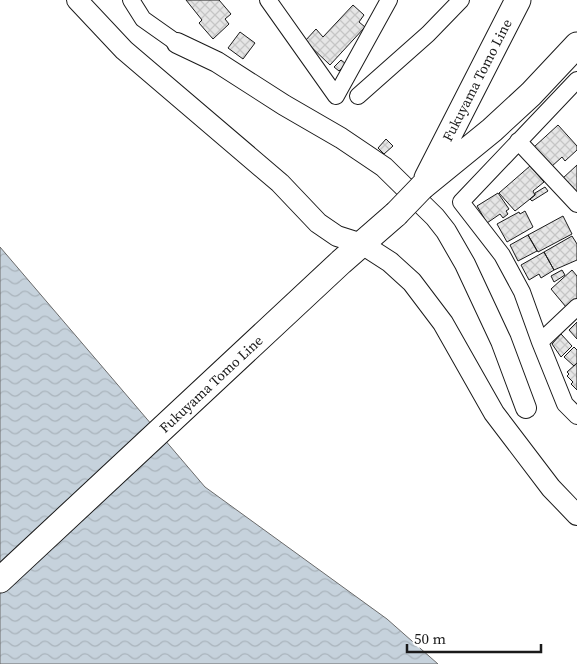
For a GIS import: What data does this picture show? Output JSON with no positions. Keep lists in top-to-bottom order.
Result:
{
  "streets": {
    "main road": ["Fukuyama Tomo Line"]
  },
  "scale_bar": "50 m"
}
